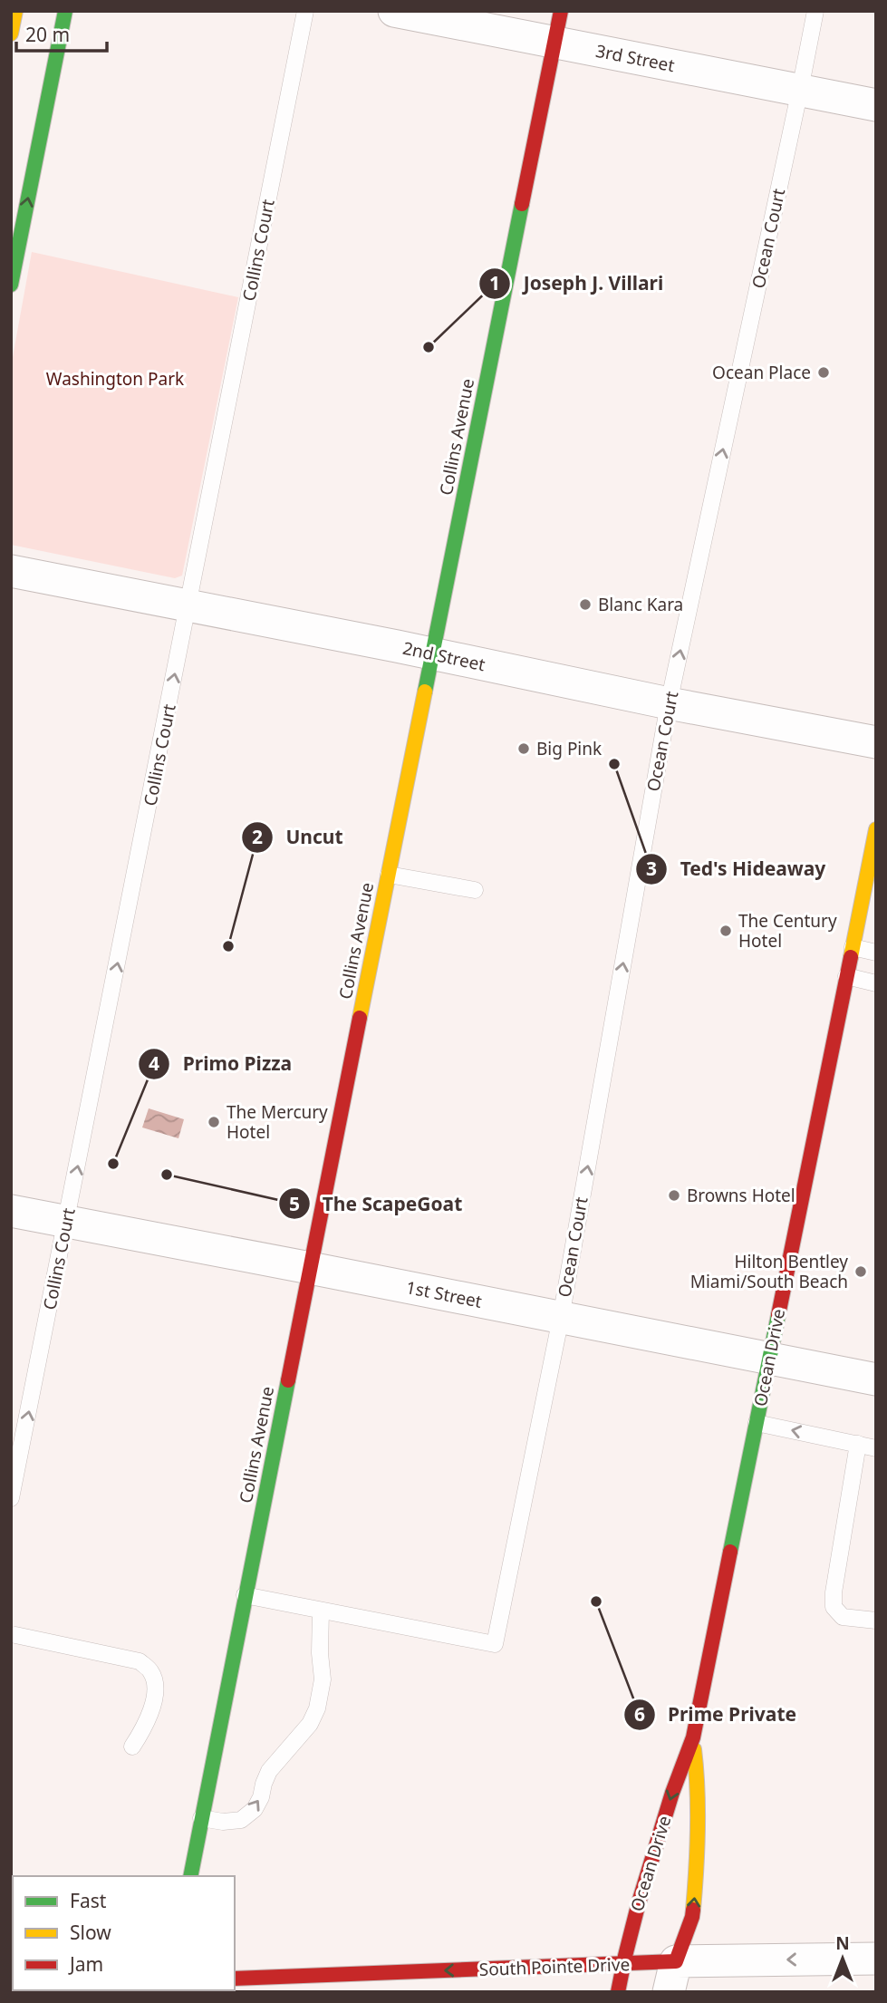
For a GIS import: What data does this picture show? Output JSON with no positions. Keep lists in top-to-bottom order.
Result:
{
  "streets": {
    "street": [
      "3rd Street",
      "Collins Avenue",
      "2nd Street",
      "1st Street",
      "Ocean Drive",
      "South Pointe Drive"
    ],
    "lane": ["Ocean Court", "Collins Court"]
  },
  "crossings": [
    ["3rd Street", "Ocean Court"],
    ["3rd Street", "Collins Avenue"],
    ["Ocean Court", "2nd Street"],
    ["Ocean Court", "1st Street"],
    ["Collins Court", "2nd Street"],
    ["Collins Court", "1st Street"],
    ["Collins Avenue", "2nd Street"],
    ["Collins Avenue", "1st Street"],
    ["1st Street", "Ocean Drive"],
    ["Ocean Drive", "South Pointe Drive"]
  ],
  "one_way": ["Ocean Court", "Collins Court", "South Pointe Drive"],
  "parks": ["Washington Park"],
  "places": [
    "Joseph J. Villari",
    "Ocean Place",
    "Blanc Kara",
    "Big Pink",
    "Ted's Hideaway",
    "The Century Hotel",
    "Uncut",
    "The Mercury Hotel",
    "Primo Pizza",
    "The ScapeGoat",
    "Browns Hotel",
    "Hilton Bentley Miami/South Beach",
    "Prime Private"
  ],
  "legend": ["Fast", "Slow", "Jam"],
  "scale_bar": "20 m",
  "north": "top"
}
